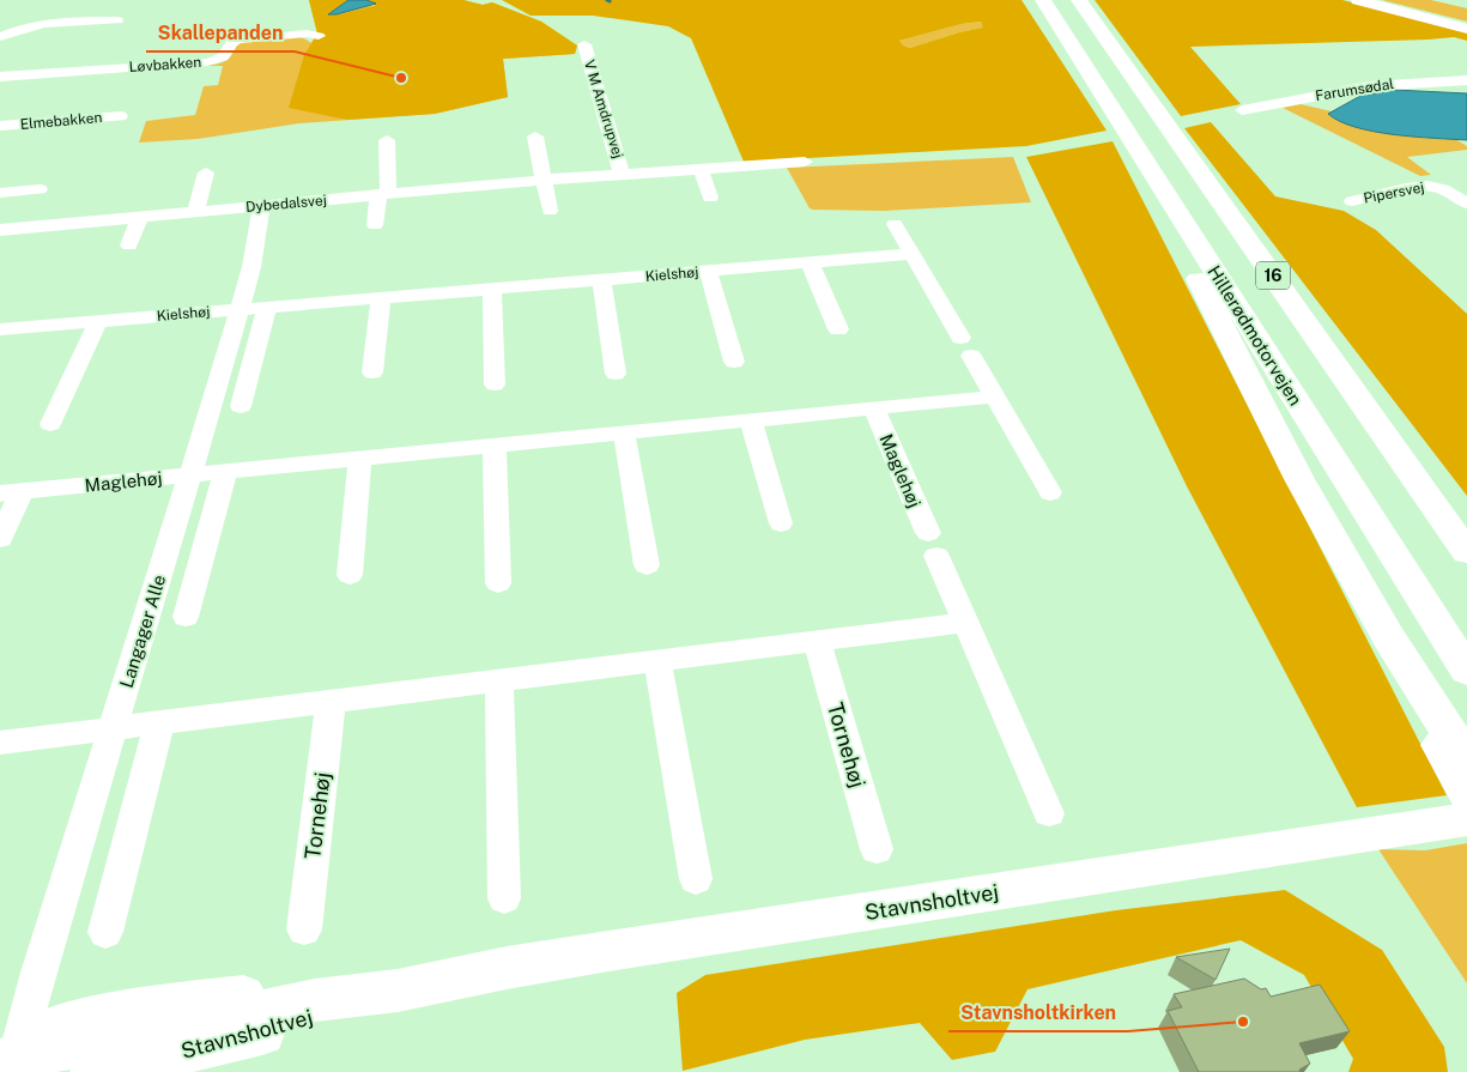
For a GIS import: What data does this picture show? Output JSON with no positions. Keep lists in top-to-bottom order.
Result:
{
  "streets": {
    "highway": ["16", "Hillerødmotorvejen"],
    "street": [
      "Løvbakken",
      "Farumsødal",
      "V M Amdrupvej",
      "Elmebakken",
      "Pipersvej",
      "Dybedalsvej",
      "Kielshøj",
      "Maglehøj",
      "Langager Alle",
      "Tornehøj",
      "Stavnsholtvej"
    ]
  },
  "crossings": [
    ["V M Amdrupvej", "Dybedalsvej"],
    ["Dybedalsvej", "Langager Alle"],
    ["Kielshøj", "Langager Alle"],
    ["Maglehøj", "Langager Alle"],
    ["Langager Alle", "Stavnsholtvej"]
  ],
  "places": ["Skallepanden", "Stavnsholtkirken"]
}
